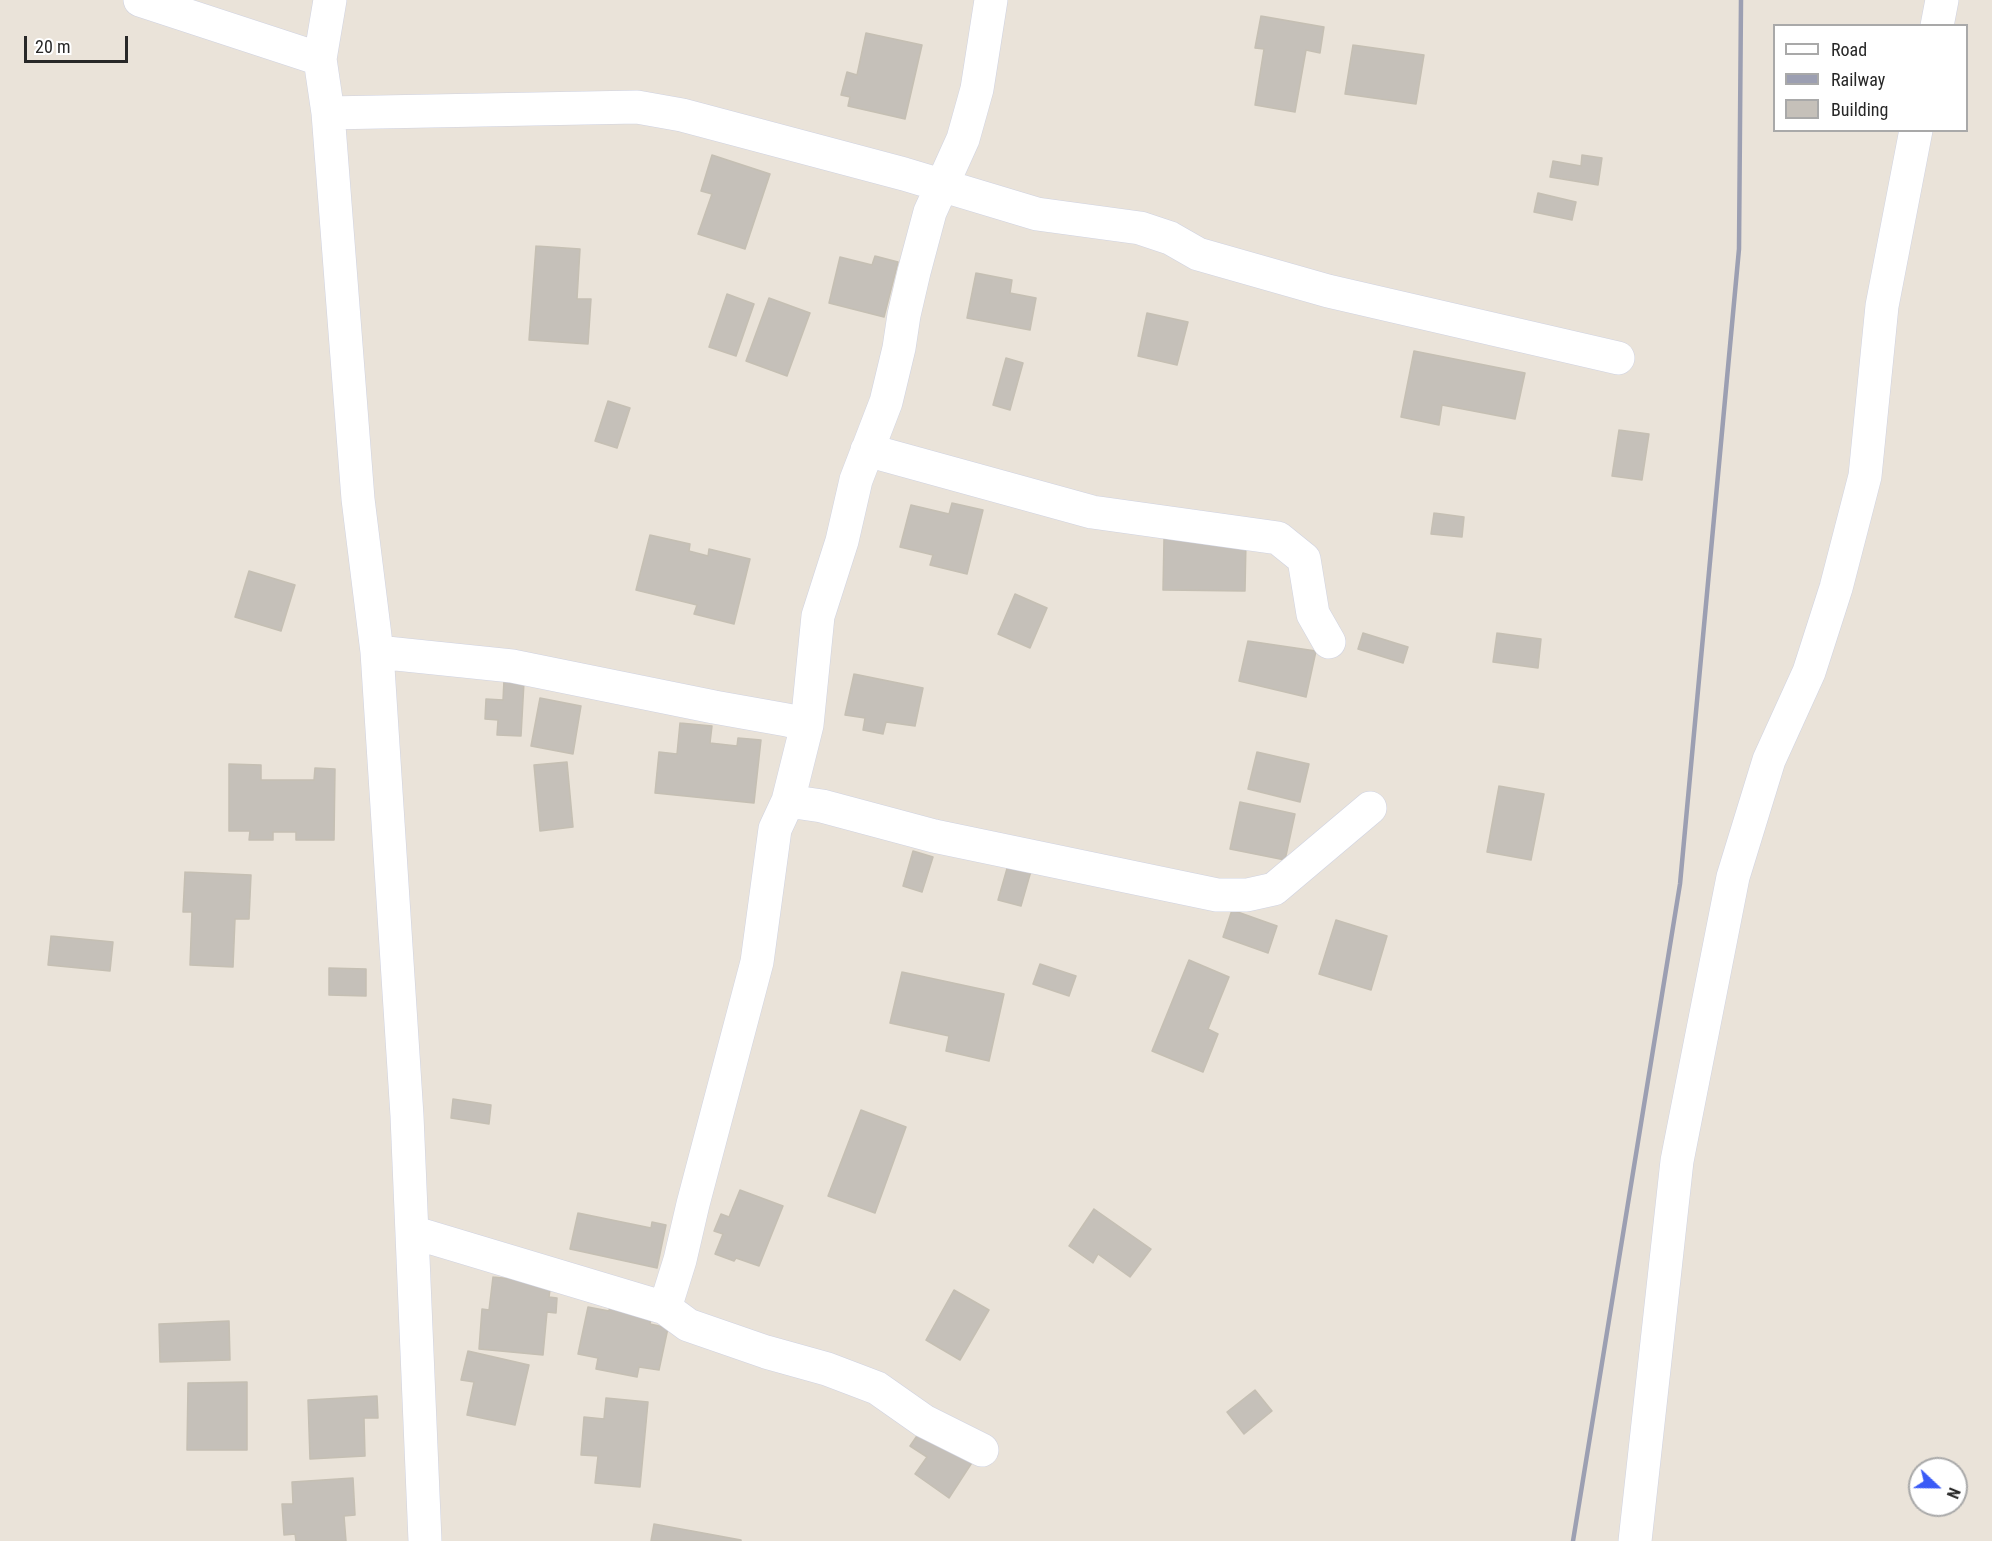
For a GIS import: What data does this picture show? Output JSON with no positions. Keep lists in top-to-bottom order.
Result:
{
  "legend": ["Road", "Railway", "Building"],
  "scale_bar": "20 m",
  "north": "right"
}
